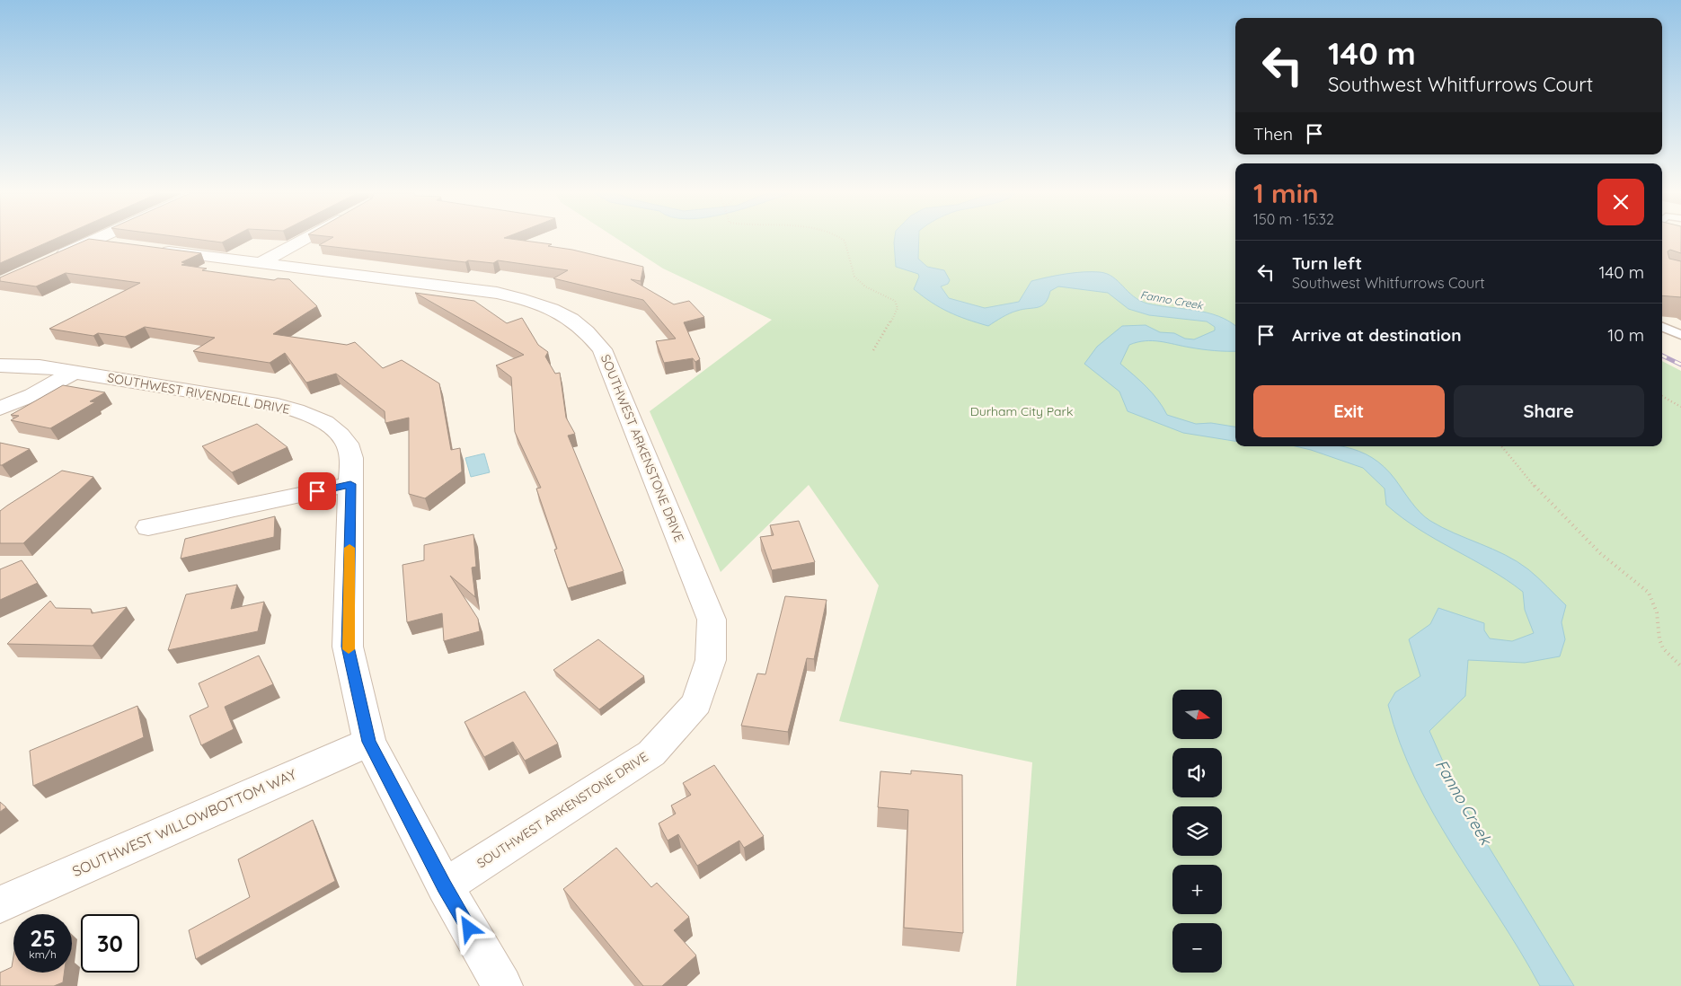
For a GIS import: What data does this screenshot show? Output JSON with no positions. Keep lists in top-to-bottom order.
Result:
{
  "streets": {
    "street": ["SOUTHWEST RIVENDELL DRIVE", "SOUTHWEST ARKENSTONE DRIVE", "SOUTHWEST WILLOWBOTTOM WAY"]
  },
  "crossings": [
    ["SOUTHWEST RIVENDELL DRIVE", "SOUTHWEST ARKENSTONE DRIVE"],
    ["SOUTHWEST RIVENDELL DRIVE", "SOUTHWEST WILLOWBOTTOM WAY"]
  ],
  "water": ["Fanno Creek"],
  "parks": ["Durham City Park"],
  "north": "right",
  "page": {
    "turn": ["140 m", "Southwest Whitfurrows Court"],
    "then": "Then",
    "heading": ["1 min", "150 m · 15:32"],
    "list": [
      {
        "name": "Turn left",
        "note": "Southwest Whitfurrows Court",
        "value": "140 m"
      },
      {
        "name": "Arrive at destination",
        "value": "10 m"
      }
    ],
    "buttons": ["Exit", "Share"],
    "map_buttons": ["+", "−"],
    "speed": "25 km/h",
    "limit": "30"
  }
}
